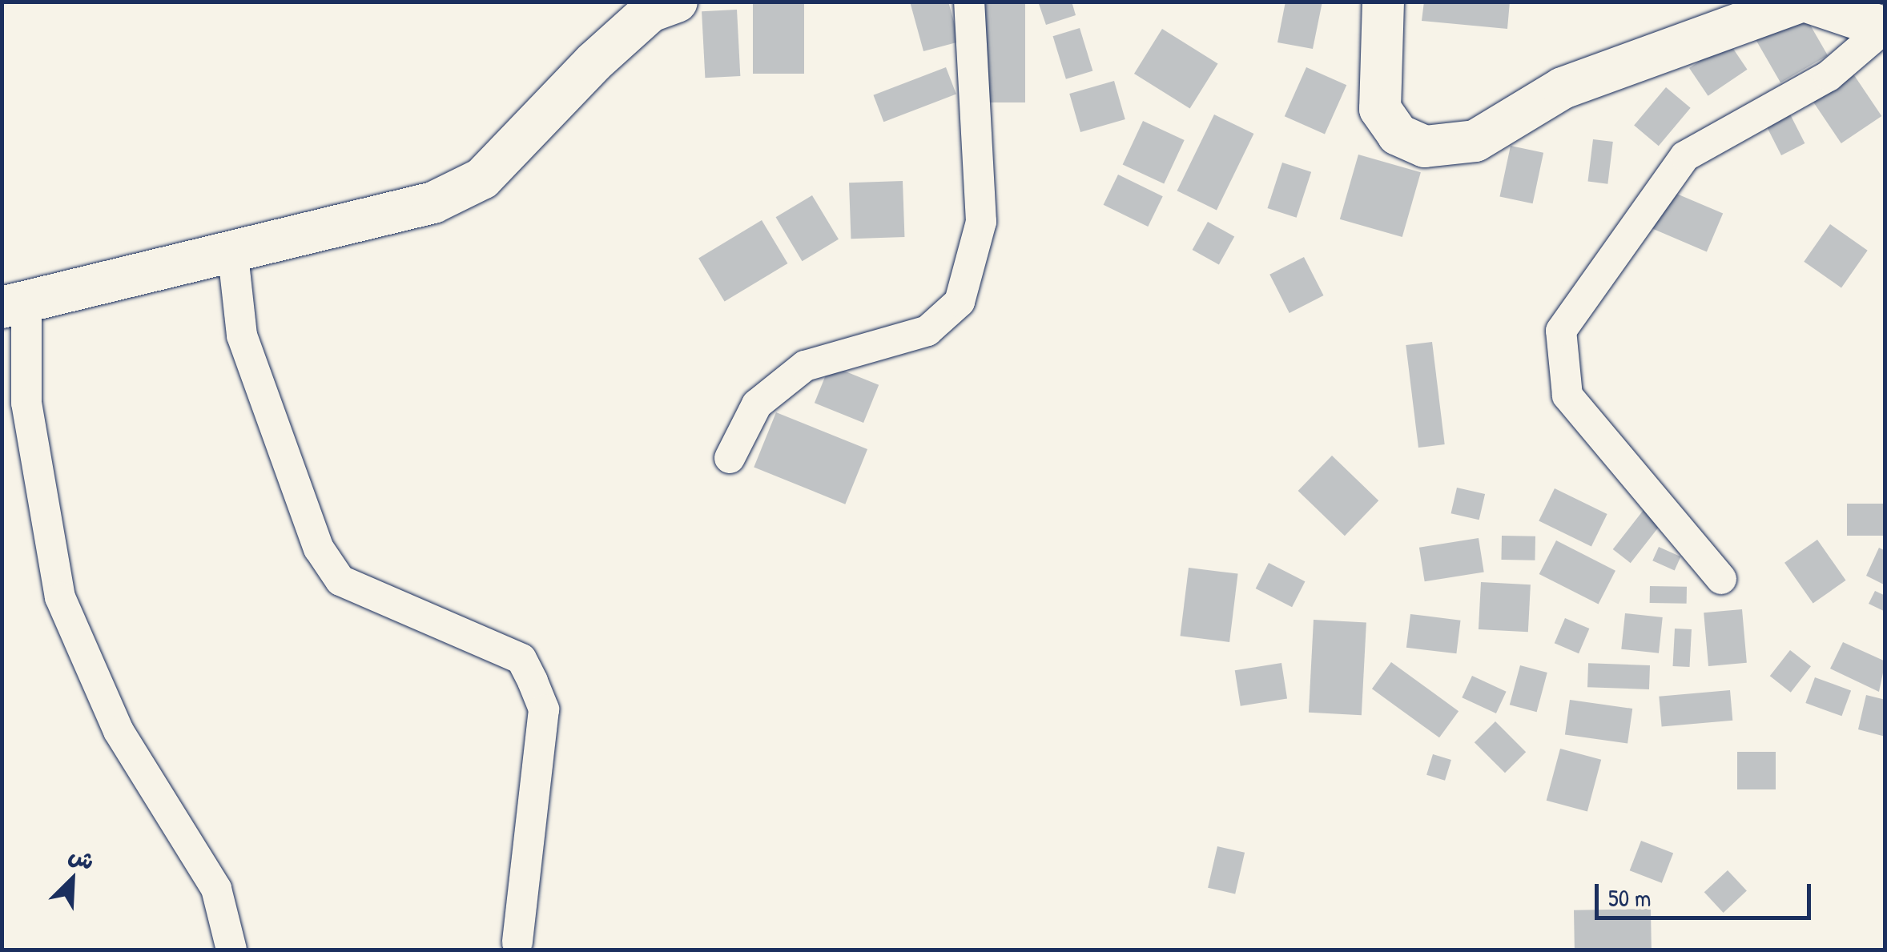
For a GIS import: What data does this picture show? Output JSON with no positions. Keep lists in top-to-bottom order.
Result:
{
  "scale_bar": "50 m",
  "north": "top right"
}
